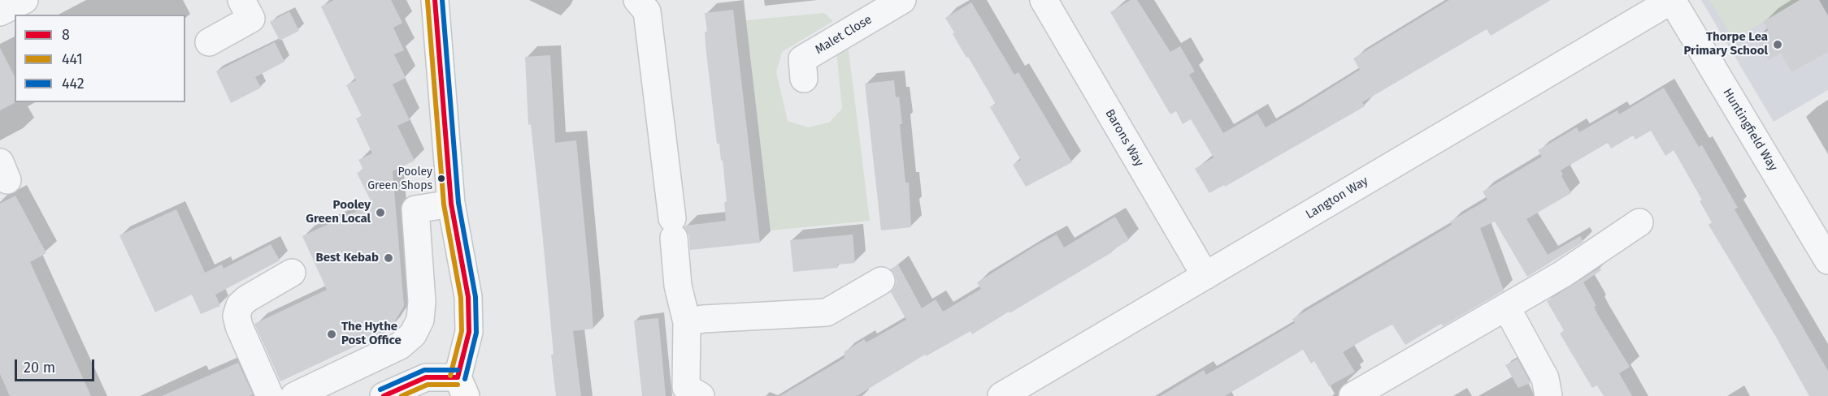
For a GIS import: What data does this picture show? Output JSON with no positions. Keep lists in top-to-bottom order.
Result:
{
  "streets": {
    "street": [
      "Malet Close",
      "Huntingfield Way",
      "Barons Way",
      "Langton Way"
    ]
  },
  "crossings": [
    ["Huntingfield Way", "Langton Way"],
    ["Barons Way", "Langton Way"]
  ],
  "places": [
    "Thorpe Lea Primary School",
    "Pooley Green Shops",
    "Pooley Green Local",
    "Best Kebab",
    "The Hythe Post Office"
  ],
  "lines": ["transit line 8", "transit line 442", "transit line 441"],
  "legend": ["8", "441", "442"],
  "scale_bar": "20 m"
}
